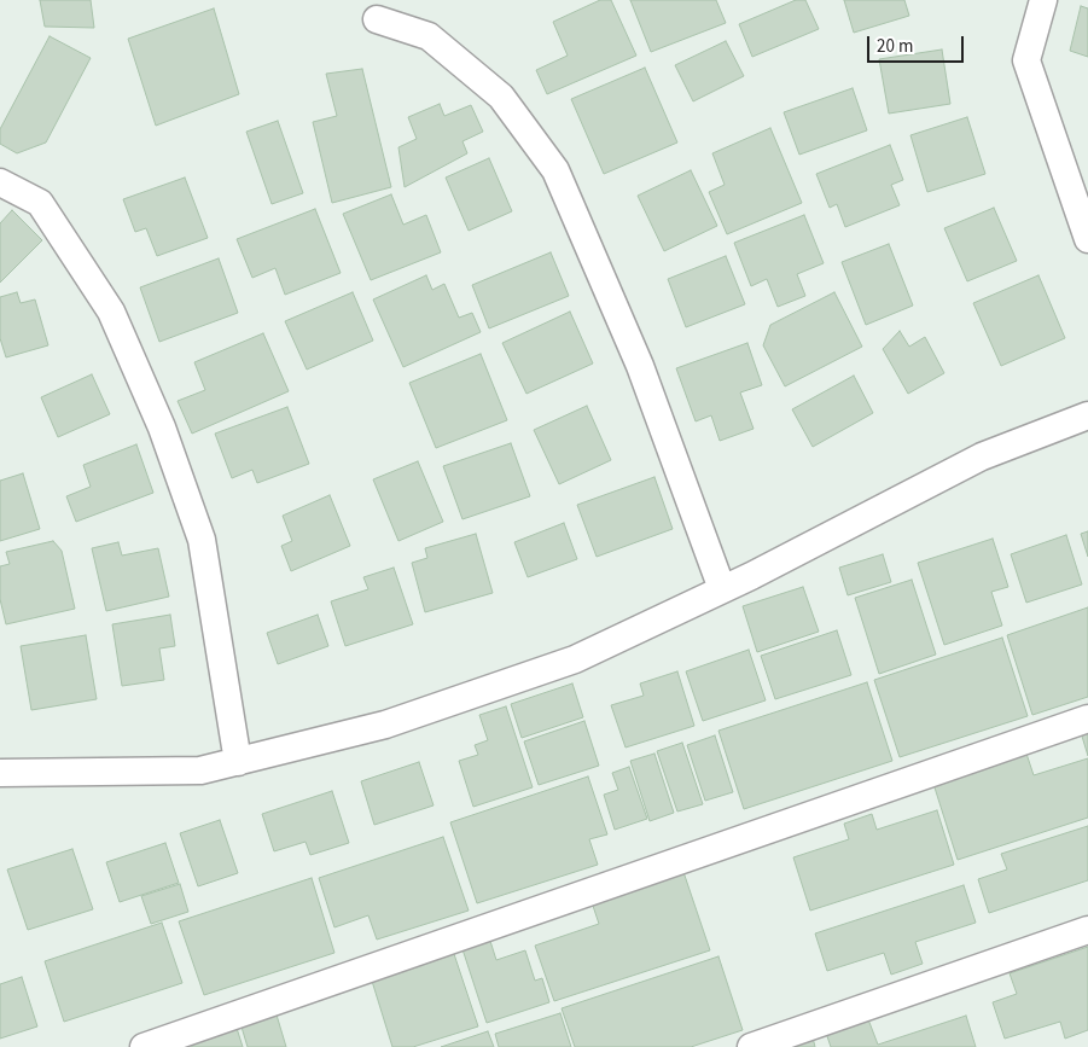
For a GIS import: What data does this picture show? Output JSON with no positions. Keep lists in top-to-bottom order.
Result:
{
  "scale_bar": "20 m"
}
